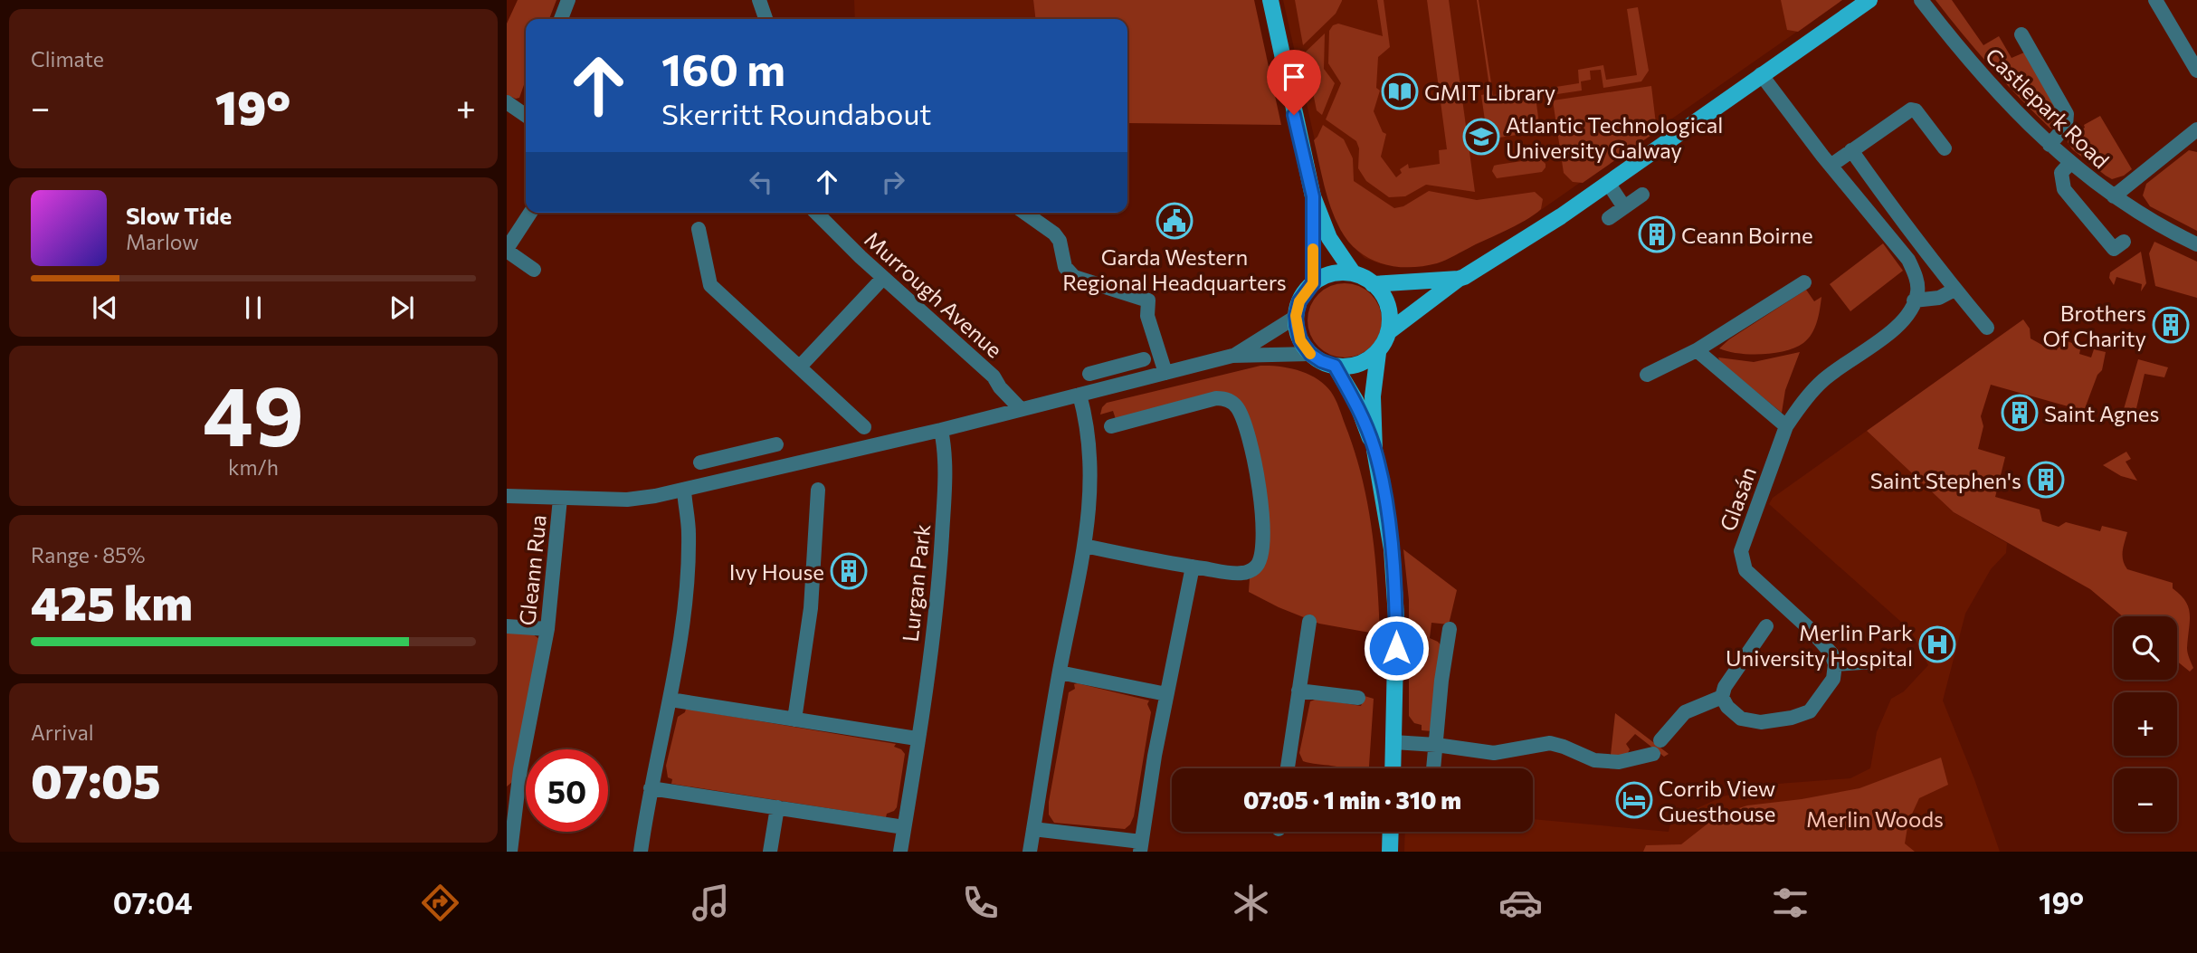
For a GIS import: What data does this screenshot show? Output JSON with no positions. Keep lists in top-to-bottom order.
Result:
{
  "streets": {
    "street": [
      "Castlepark Road",
      "Murrough Avenue",
      "Glasán",
      "Gleann Rua",
      "Lurgan Park"
    ]
  },
  "parks": ["Merlin Woods"],
  "places": {
    "library": ["GMIT Library"],
    "school or university": ["Atlantic Technological University Galway"],
    "public building": ["Garda Western Regional Headquarters"],
    "building": [
      "Ceann Boirne",
      "Brothers Of Charity",
      "Saint Agnes",
      "Saint Stephen's",
      "Ivy House"
    ],
    "hospital": ["Merlin Park University Hospital"],
    "hotel": ["Corrib View Guesthouse"]
  },
  "page": {
    "tile": [
      "Climate",
      ["49", "km/h"],
      ["Range · 85%", "425 km"],
      ["Arrival", "07:05"]
    ],
    "turn": ["160 m", "Skerritt Roundabout"],
    "heat": ["−", "19°", "+"],
    "song": ["Slow Tide", "Marlow"],
    "map_buttons": ["+", "−"],
    "limit": "50",
    "trip": "07:05 · 1 min · 310 m",
    "tabs": ["07:04", "19°"]
  }
}
